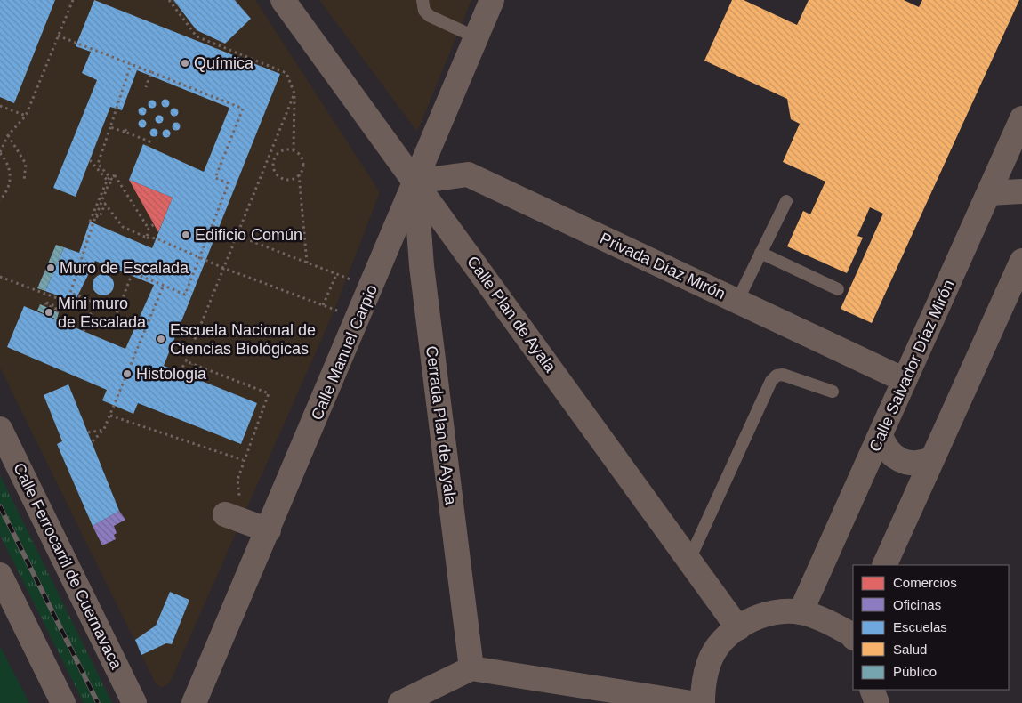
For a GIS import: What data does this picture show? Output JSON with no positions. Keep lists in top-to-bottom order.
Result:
{
  "streets": {
    "street": [
      "Privada Díaz Mirón",
      "Calle Plan de Ayala",
      "Calle Manuel Carpio",
      "Calle Salvador Díaz Mirón",
      "Cerrada Plan de Ayala",
      "Calle Ferrocarril de Cuernavaca"
    ]
  },
  "crossings": [
    ["Privada Díaz Mirón", "Calle Plan de Ayala"],
    ["Privada Díaz Mirón", "Calle Manuel Carpio"],
    ["Privada Díaz Mirón", "Calle Salvador Díaz Mirón"],
    ["Privada Díaz Mirón", "Cerrada Plan de Ayala"],
    ["Calle Plan de Ayala", "Calle Manuel Carpio"],
    ["Calle Plan de Ayala", "Cerrada Plan de Ayala"],
    ["Calle Manuel Carpio", "Cerrada Plan de Ayala"]
  ],
  "places": [
    "Química",
    "Edificio Común",
    "Muro de Escalada",
    "Mini muro de Escalada",
    "Escuela Nacional de Ciencias Biológicas",
    "Histologia"
  ],
  "legend": [
    "Comercios",
    "Oficinas",
    "Escuelas",
    "Salud",
    "Público"
  ]
}
